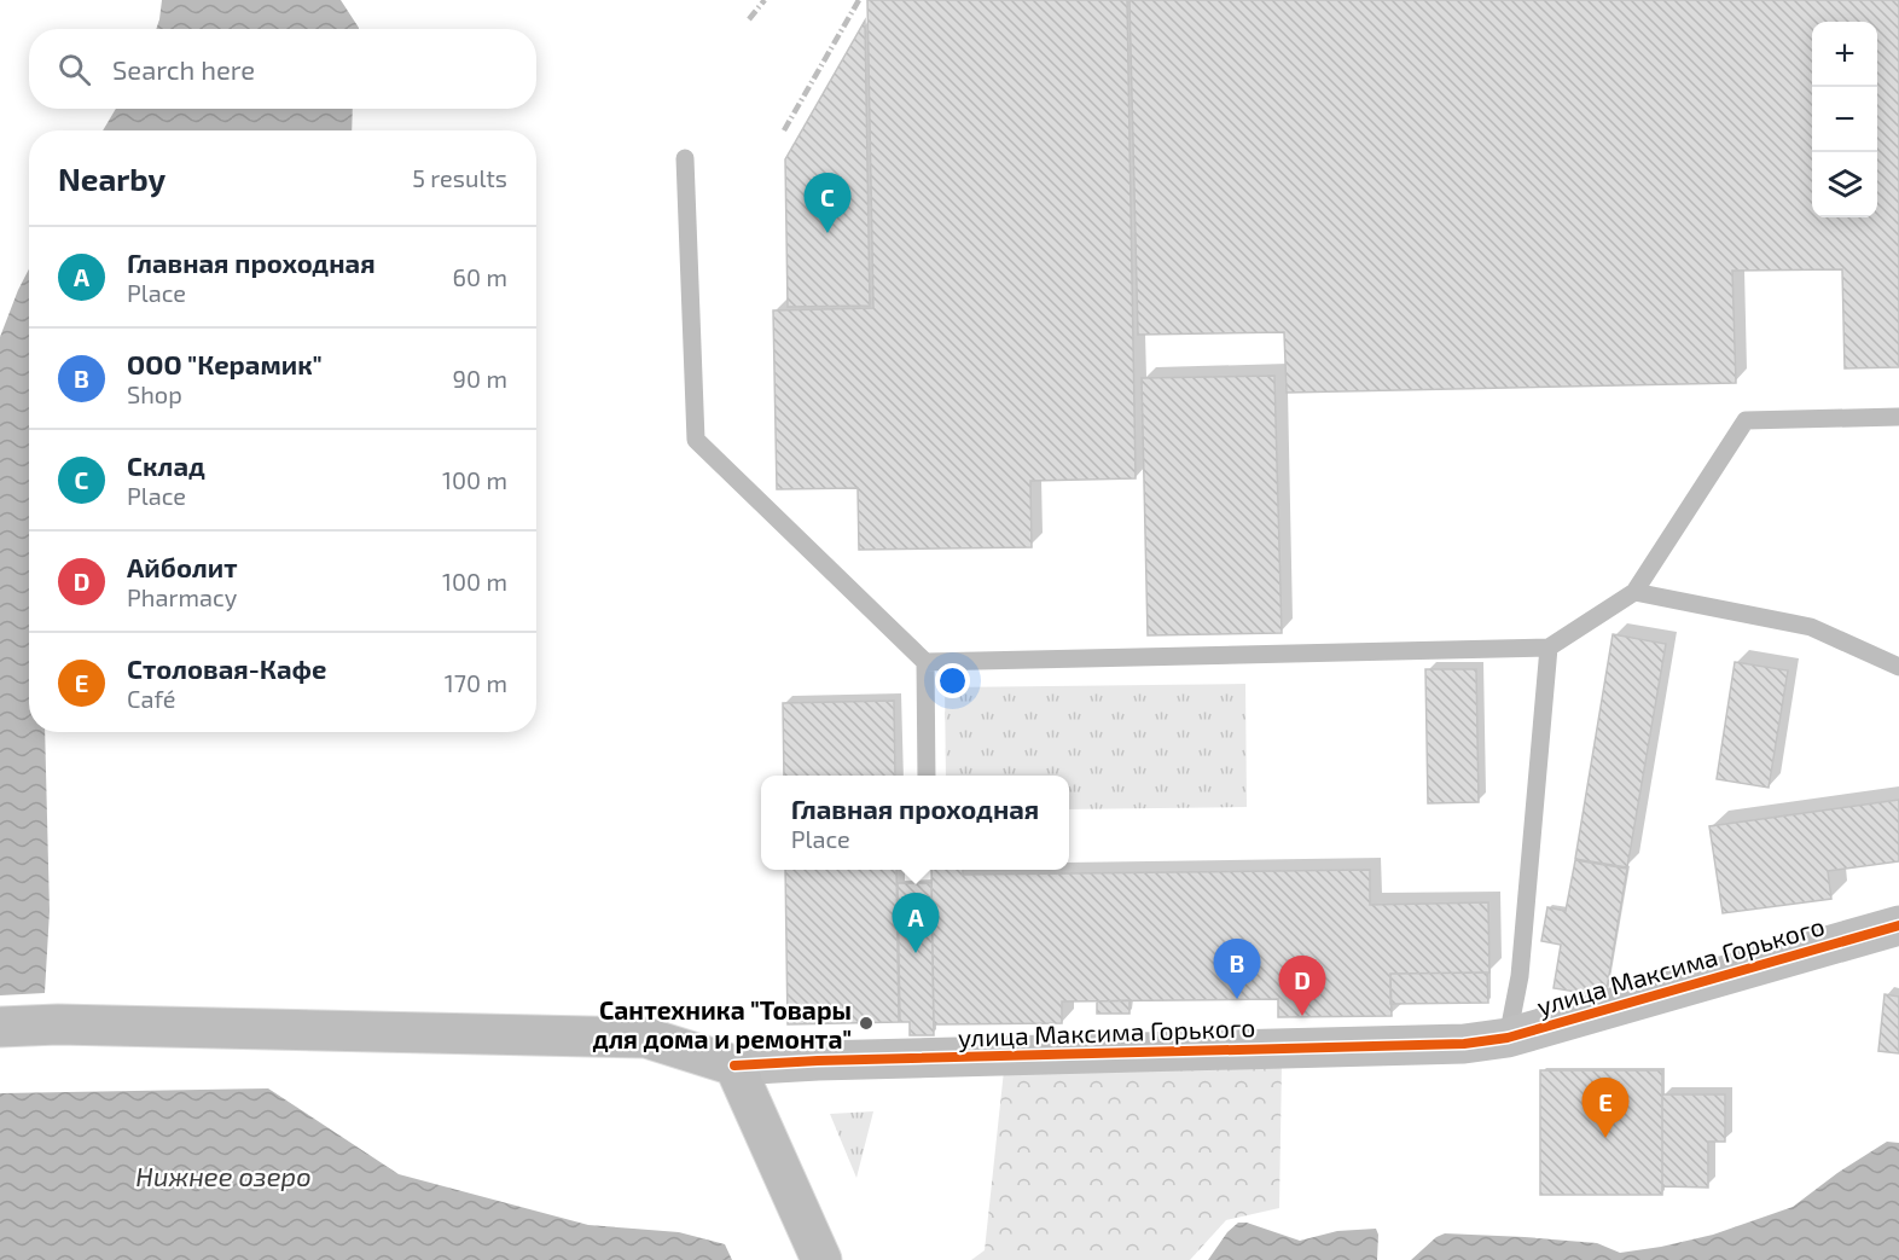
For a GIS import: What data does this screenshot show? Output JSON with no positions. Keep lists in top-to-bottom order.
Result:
{
  "streets": {
    "street": ["улица Максима Горького"]
  },
  "water": ["Нижнее озеро"],
  "places": ["Сантехника \"Товары для дома и ремонта\""],
  "page": {
    "map_buttons": ["+", "−"],
    "search": "Search here",
    "heading": ["Nearby", "5 results"],
    "pins": [
      "C",
      "A",
      "B",
      "D",
      "E"
    ],
    "list": [
      {
        "mark": "A",
        "name": "Главная проходная",
        "note": "Place",
        "value": "60 m"
      },
      {
        "mark": "B",
        "name": "ООО \"Керамик\"",
        "note": "Shop",
        "value": "90 m"
      },
      {
        "mark": "C",
        "name": "Склад",
        "note": "Place",
        "value": "100 m"
      },
      {
        "mark": "D",
        "name": "Айболит",
        "note": "Pharmacy",
        "value": "100 m"
      },
      {
        "mark": "E",
        "name": "Столовая-Кафе",
        "note": "Café",
        "value": "170 m"
      }
    ],
    "popup": ["Главная проходная", "Place"]
  }
}
